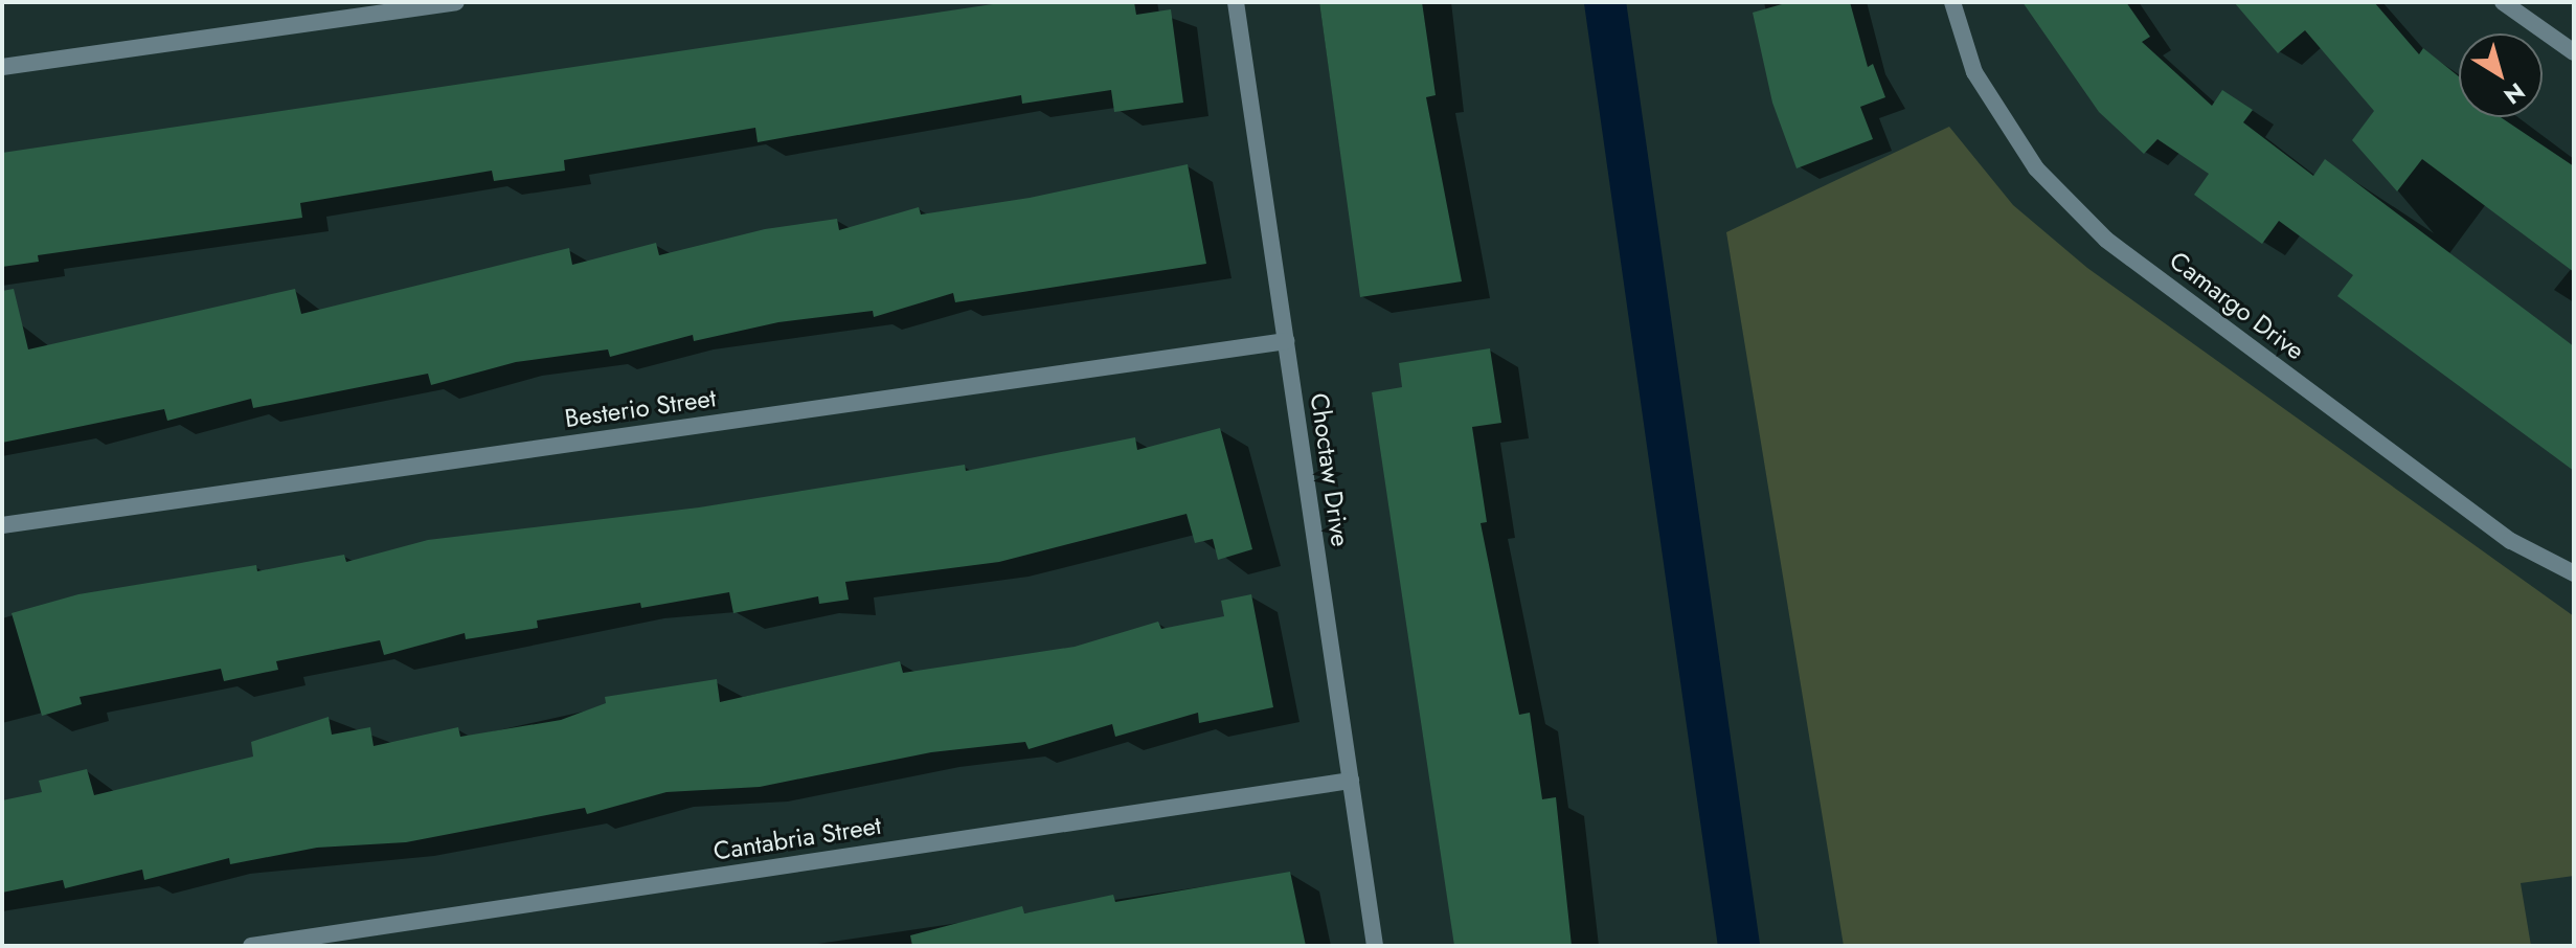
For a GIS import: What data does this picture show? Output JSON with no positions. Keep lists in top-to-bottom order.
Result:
{
  "streets": {
    "street": [
      "Camargo Drive",
      "Besterio Street",
      "Choctaw Drive",
      "Cantabria Street"
    ]
  },
  "crossings": [
    ["Besterio Street", "Choctaw Drive"],
    ["Choctaw Drive", "Cantabria Street"]
  ],
  "north": "bottom right"
}
